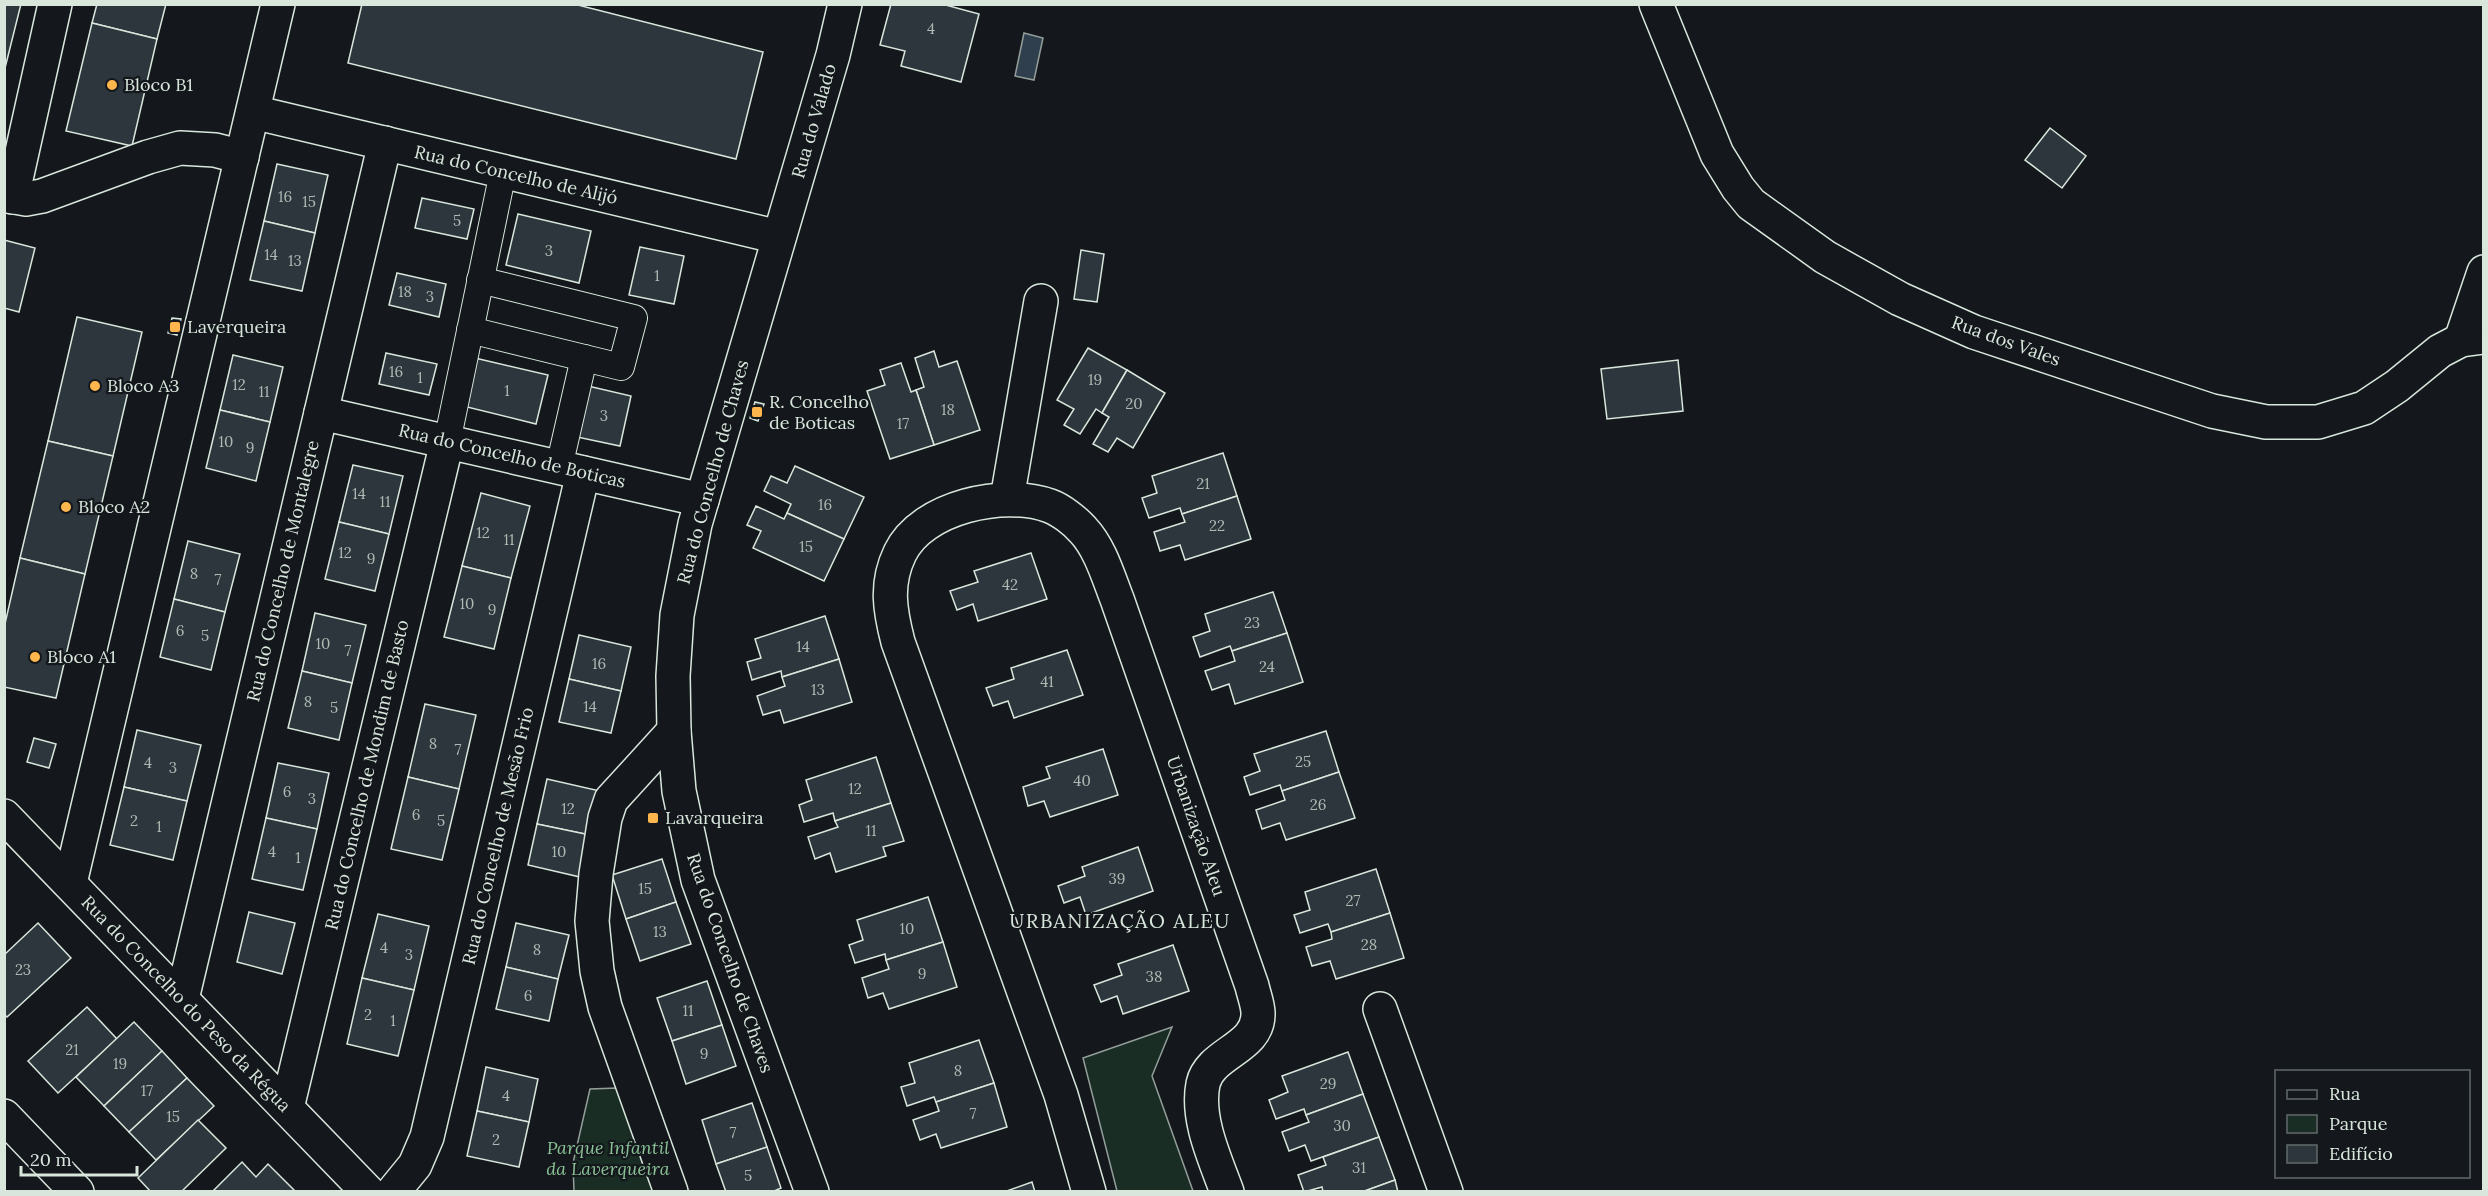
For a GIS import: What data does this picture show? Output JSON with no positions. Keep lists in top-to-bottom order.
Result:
{
  "streets": {
    "street": [
      "Rua do Valado",
      "Rua do Concelho de Alijó",
      "Rua dos Vales",
      "Rua do Concelho de Boticas",
      "Rua do Concelho de Chaves",
      "Rua do Concelho de Montalegre",
      "Rua do Concelho de Mondim de Basto",
      "Urbanização Aleu",
      "Rua do Concelho de Mesão Frio",
      "Rua do Concelho do Peso da Régua"
    ]
  },
  "crossings": [
    ["Rua do Valado", "Rua do Concelho de Alijó"],
    ["Rua do Valado", "Rua do Concelho de Chaves"],
    ["Rua do Concelho de Alijó", "Rua do Concelho de Chaves"],
    ["Rua do Concelho de Alijó", "Rua do Concelho de Montalegre"],
    ["Rua do Concelho de Boticas", "Rua do Concelho de Chaves"],
    ["Rua do Concelho de Boticas", "Rua do Concelho de Montalegre"],
    ["Rua do Concelho de Boticas", "Rua do Concelho de Mondim de Basto"],
    ["Rua do Concelho de Boticas", "Rua do Concelho de Mesão Frio"],
    ["Rua do Concelho de Montalegre", "Rua do Concelho do Peso da Régua"],
    ["Rua do Concelho de Mondim de Basto", "Rua do Concelho do Peso da Régua"]
  ],
  "districts": ["URBANIZAÇÃO ALEU"],
  "parks": ["Parque Infantil da Laverqueira"],
  "places": {
    "other": [
      "Bloco B1",
      "Bloco A3",
      "Bloco A2",
      "Bloco A1"
    ],
    "transit": ["Laverqueira", "R. Concelho de Boticas", "Lavarqueira"]
  },
  "house_numbers": [
    "4",
    "16",
    "15",
    "5",
    "3",
    "14",
    "13",
    "1",
    "18",
    "3",
    "16",
    "1",
    "19",
    "12",
    "1",
    "11",
    "20",
    "18",
    "3",
    "17",
    "10",
    "9",
    "21",
    "14",
    "11",
    "16",
    "22",
    "12",
    "11",
    "15",
    "12",
    "9",
    "8",
    "7",
    "42",
    "10",
    "9",
    "23",
    "6",
    "5",
    "10",
    "14",
    "7",
    "16",
    "24",
    "41",
    "13",
    "8",
    "14",
    "5",
    "8",
    "7",
    "25",
    "4",
    "3",
    "40",
    "12",
    "6",
    "3",
    "26",
    "12",
    "6",
    "2",
    "5",
    "1",
    "11",
    "4",
    "10",
    "1",
    "39",
    "15",
    "27",
    "10",
    "13",
    "28",
    "4",
    "8",
    "3",
    "23",
    "9",
    "38",
    "6",
    "11",
    "2",
    "1",
    "21",
    "9",
    "19",
    "8",
    "29",
    "17",
    "4",
    "7",
    "15",
    "30",
    "7",
    "2",
    "31",
    "5"
  ],
  "legend": ["Rua", "Parque", "Edifício"],
  "scale_bar": "20 m"
}
